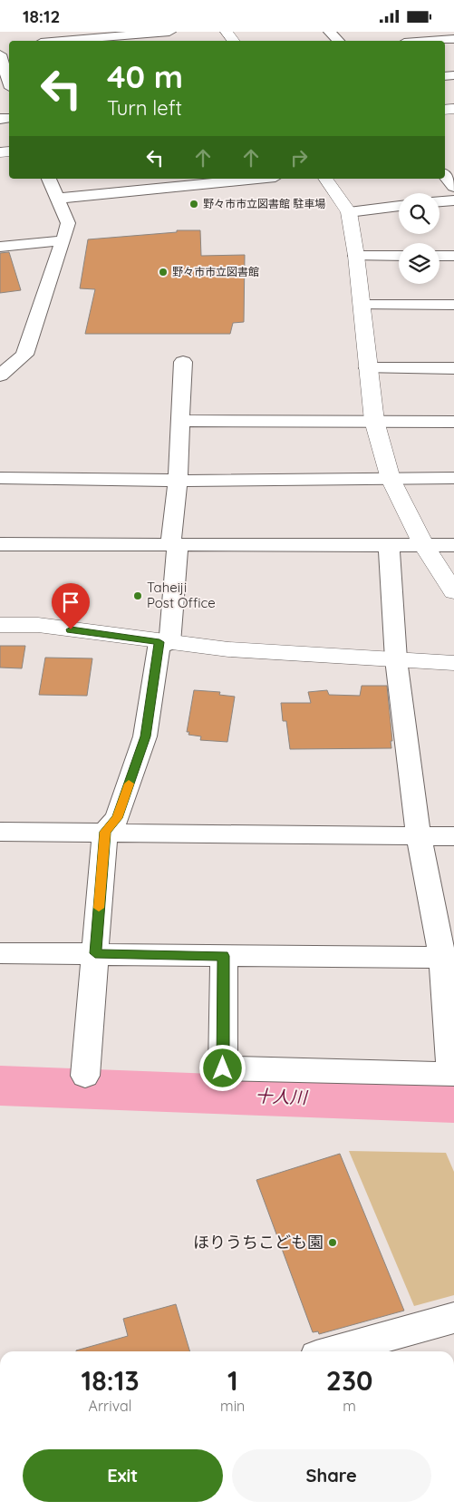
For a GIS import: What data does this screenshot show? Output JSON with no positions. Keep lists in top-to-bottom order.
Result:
{
  "water": ["十人川"],
  "places": [
    "野々市市立図書館 駐車場",
    "野々市市立図書館",
    "Taheiji Post Office",
    "ほりうちこども園"
  ],
  "page": {
    "status": "18:12",
    "turn": ["40 m", "Turn left"],
    "eta": [
      "18:13",
      "Arrival",
      "1",
      "min",
      "230",
      "m"
    ],
    "buttons": ["Exit", "Share"]
  }
}
